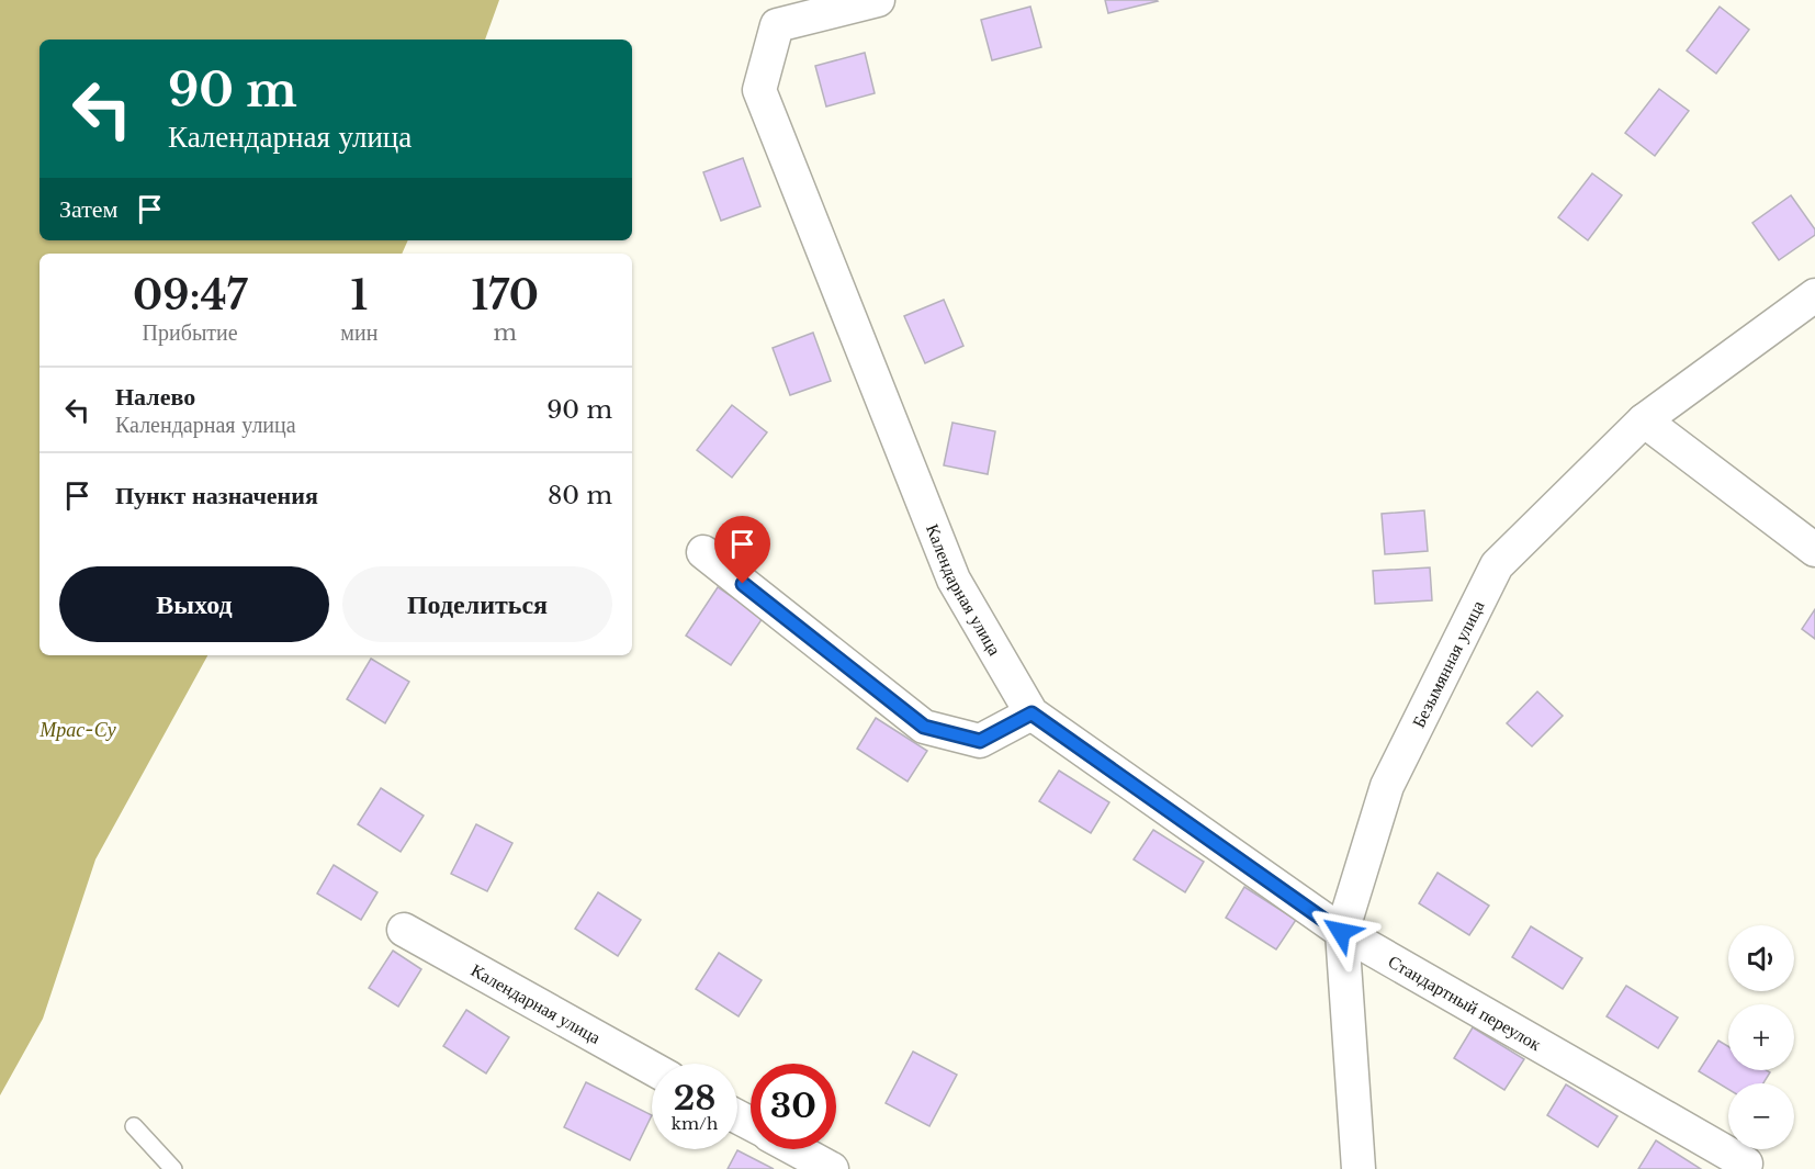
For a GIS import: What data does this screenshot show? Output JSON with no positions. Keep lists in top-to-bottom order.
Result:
{
  "streets": {
    "street": ["Календарная улица", "Безымянная улица", "Стандартный переулок"]
  },
  "crossings": [
    ["Календарная улица", "Стандартный переулок"],
    ["Безымянная улица", "Стандартный переулок"]
  ],
  "water": ["Мрас-Су"],
  "page": {
    "turn": ["90 m", "Календарная улица"],
    "then": "Затем",
    "eta": [
      "09:47",
      "Прибытие",
      "1",
      "мин",
      "170",
      "m"
    ],
    "list": [
      {
        "name": "Налево",
        "note": "Календарная улица",
        "value": "90 m"
      },
      {
        "name": "Пункт назначения",
        "value": "80 m"
      }
    ],
    "buttons": ["Выход", "Поделиться"],
    "map_buttons": ["+", "−"],
    "speed": "28 km/h",
    "limit": "30"
  }
}
